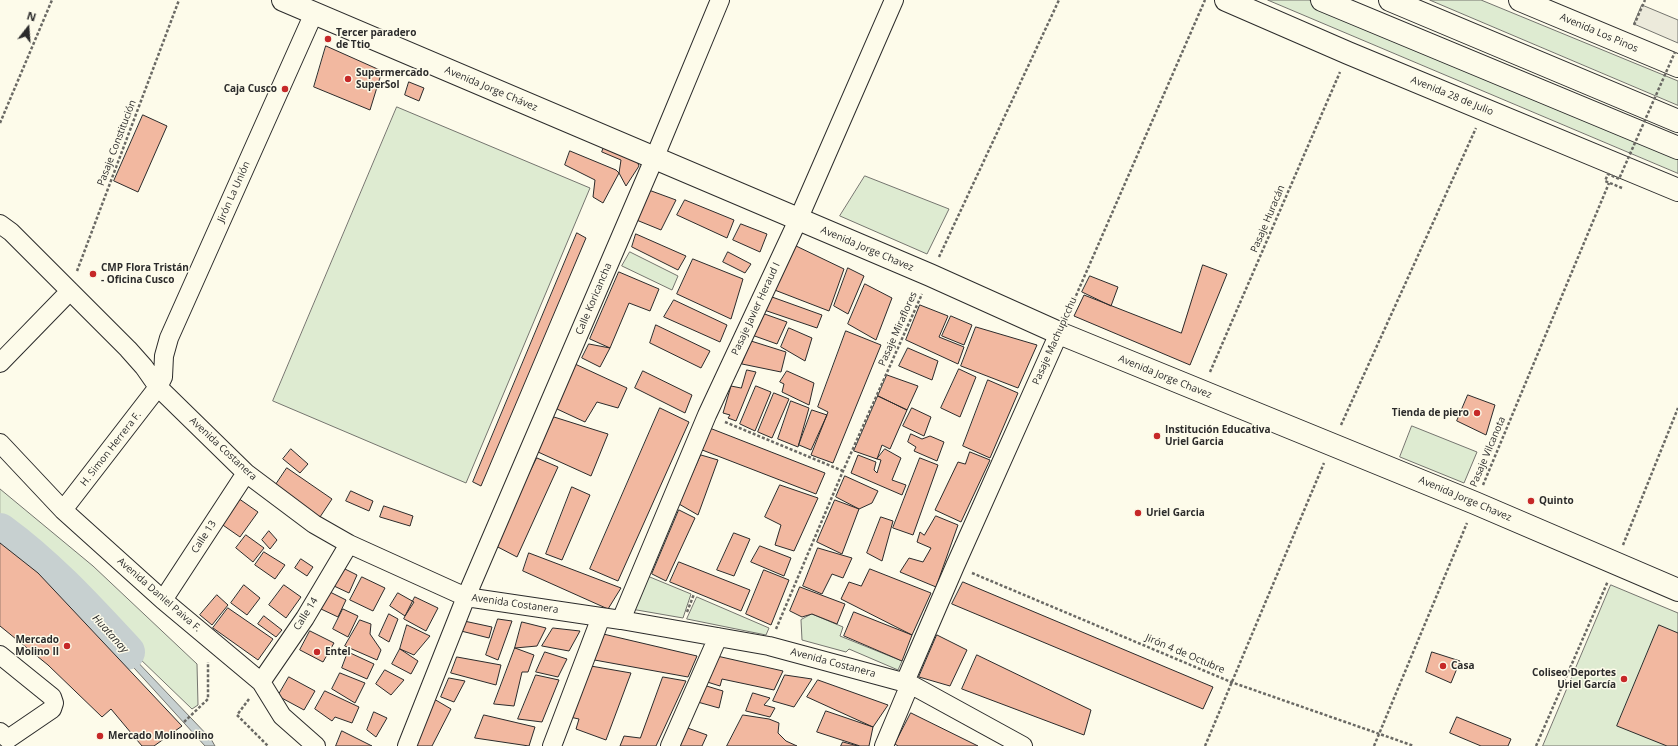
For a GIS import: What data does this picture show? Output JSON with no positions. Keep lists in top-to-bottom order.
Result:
{
  "streets": {
    "main road": [
      "Avenida Los Pinos",
      "Avenida Jorge Chávez",
      "Avenida 28 de Julio",
      "Avenida Jorge Chavez"
    ],
    "street": [
      "Jirón La Unión",
      "Calle Koricancha",
      "Pasaje Javier Heraud I",
      "Pasaje Machupicchu",
      "H. Simon Herrera F.",
      "Avenida Costanera",
      "Calle 13",
      "Avenida Daniel Paiva F.",
      "Calle 14"
    ],
    "path": [
      "Pasaje Constitución",
      "Pasaje Huracán",
      "Pasaje Miraflores",
      "Pasaje Vilcanota",
      "Jirón 4 de Octubre"
    ]
  },
  "crossings": [
    ["Avenida Jorge Chávez", "Jirón La Unión"],
    ["Avenida Jorge Chávez", "Avenida Jorge Chavez"],
    ["Avenida Jorge Chávez", "Calle Koricancha"],
    ["Avenida 28 de Julio", "Pasaje Huracán"],
    ["Avenida 28 de Julio", "Pasaje Vilcanota"],
    ["Pasaje Constitución", "Avenida Costanera"],
    ["Jirón La Unión", "H. Simon Herrera F."],
    ["Jirón La Unión", "Avenida Costanera"],
    ["Pasaje Huracán", "Avenida Jorge Chavez"],
    ["Avenida Jorge Chavez", "Calle Koricancha"],
    ["Avenida Jorge Chavez", "Pasaje Javier Heraud I"],
    ["Avenida Jorge Chavez", "Pasaje Miraflores"],
    ["Avenida Jorge Chavez", "Pasaje Machupicchu"],
    ["Avenida Jorge Chavez", "Pasaje Vilcanota"],
    ["Calle Koricancha", "Avenida Costanera"],
    ["Pasaje Javier Heraud I", "Avenida Costanera"],
    ["Pasaje Miraflores", "Avenida Costanera"],
    ["Pasaje Machupicchu", "Avenida Costanera"],
    ["Pasaje Machupicchu", "Jirón 4 de Octubre"],
    ["H. Simon Herrera F.", "Avenida Costanera"],
    ["H. Simon Herrera F.", "Avenida Daniel Paiva F."],
    ["Avenida Costanera", "Calle 13"],
    ["Avenida Costanera", "Calle 14"],
    ["Pasaje Vilcanota", "Jirón 4 de Octubre"],
    ["Calle 13", "Avenida Daniel Paiva F."],
    ["Avenida Daniel Paiva F.", "Calle 14"]
  ],
  "water": ["Huatanay"],
  "places": [
    "Tercer paradero de Ttio",
    "Supermercado SuperSol",
    "Caja Cusco",
    "CMP Flora Tristán - Oficina Cusco",
    "Tienda de piero",
    "Institución Educativa Uriel Garcia",
    "Quinto",
    "Uriel Garcia",
    "Mercado Molino II",
    "Entel",
    "Casa",
    "Coliseo Deportes Uriel García",
    "Mercado Molinoolino"
  ],
  "north": "top"
}
